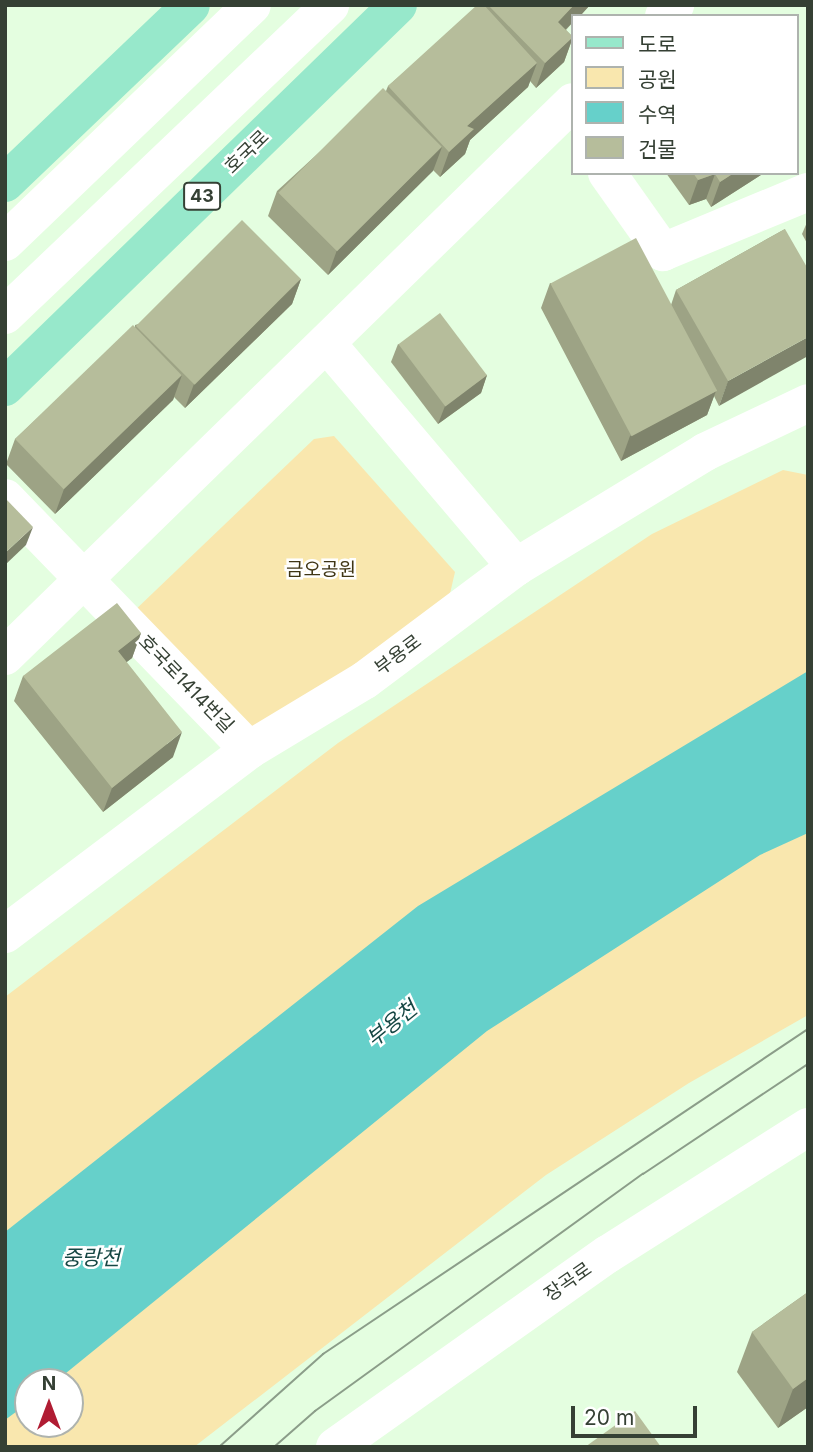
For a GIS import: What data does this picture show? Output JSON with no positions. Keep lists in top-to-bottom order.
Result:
{
  "streets": {
    "main road": ["호국로", "43"],
    "street": ["부용로", "호국로1414번길", "장곡로"]
  },
  "crossings": [
    ["부용로", "호국로1414번길"]
  ],
  "water": ["부용천", "중랑천"],
  "parks": ["금오공원"],
  "legend": [
    "도로",
    "공원",
    "수역",
    "건물"
  ],
  "scale_bar": "20 m",
  "north": "top"
}
